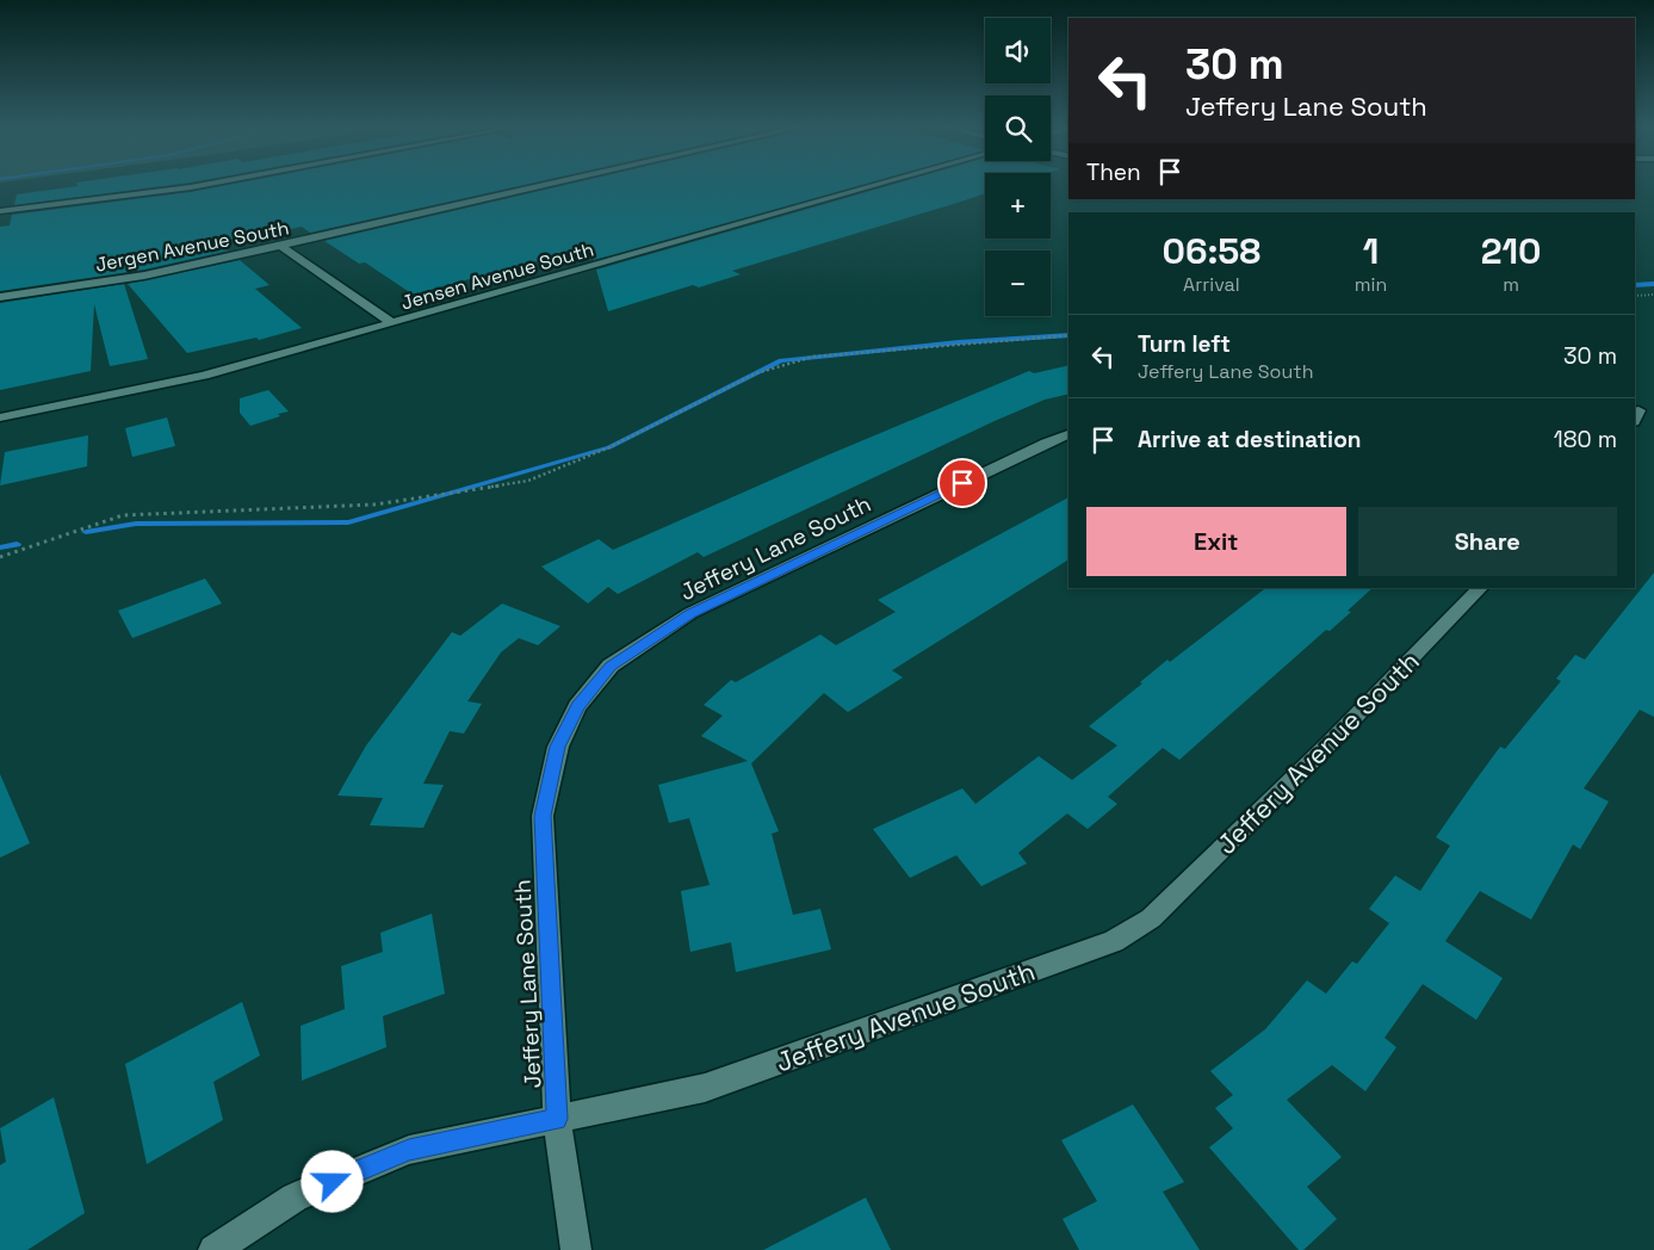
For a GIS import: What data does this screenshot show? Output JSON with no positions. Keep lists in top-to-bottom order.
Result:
{
  "streets": {
    "street": [
      "Jergen Avenue South",
      "Jensen Avenue South",
      "Jeffery Lane South",
      "Jeffery Avenue South"
    ]
  },
  "crossings": [
    ["Jeffery Lane South", "Jeffery Avenue South"]
  ],
  "page": {
    "map_buttons": ["+", "−"],
    "turn": ["30 m", "Jeffery Lane South"],
    "then": "Then",
    "eta": [
      "06:58",
      "Arrival",
      "1",
      "min",
      "210",
      "m"
    ],
    "list": [
      {
        "name": "Turn left",
        "note": "Jeffery Lane South",
        "value": "30 m"
      },
      {
        "name": "Arrive at destination",
        "value": "180 m"
      }
    ],
    "buttons": ["Exit", "Share"]
  }
}
